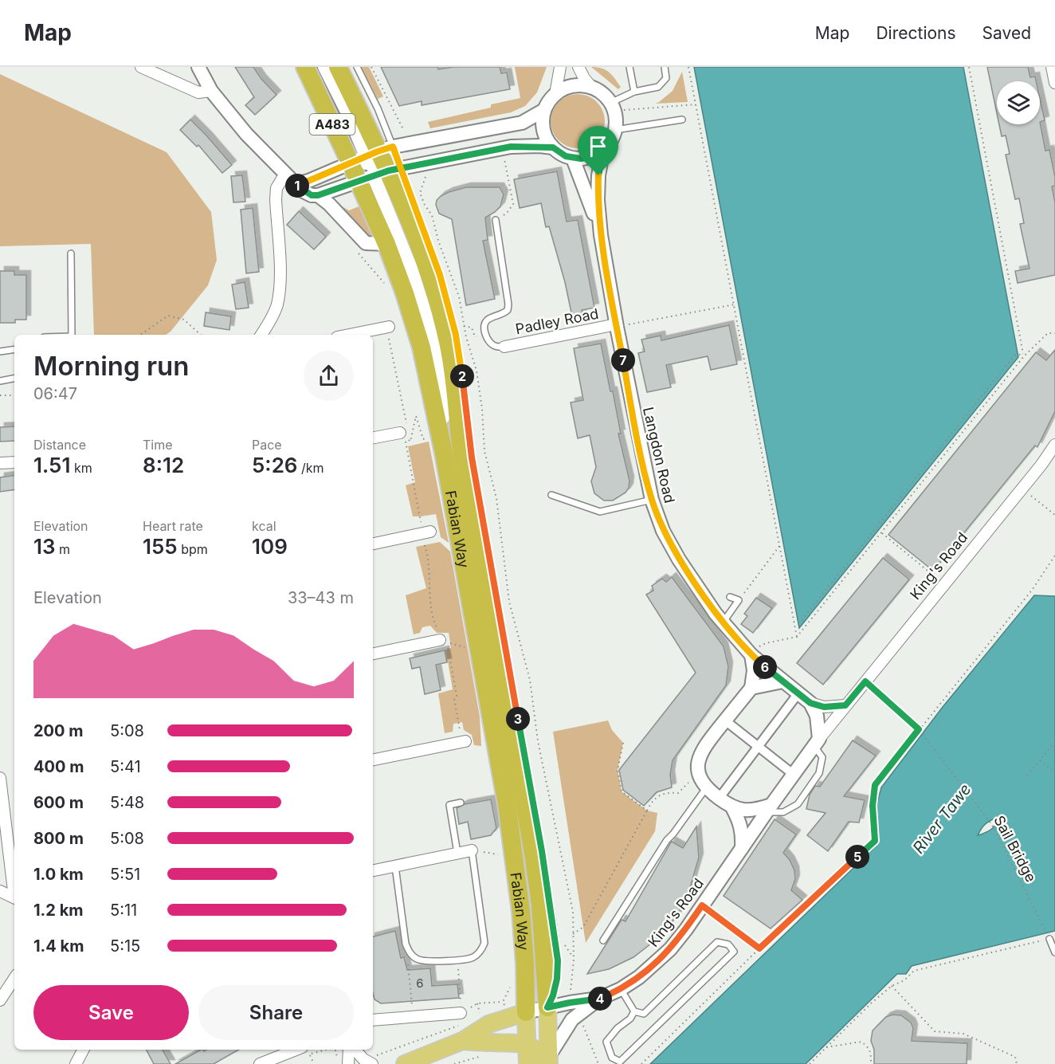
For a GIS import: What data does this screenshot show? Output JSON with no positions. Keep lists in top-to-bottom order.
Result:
{
  "streets": {
    "highway": ["A483", "Fabian Way"],
    "street": ["Padley Road", "Langdon Road", "King's Road"],
    "path": ["Sail Bridge"]
  },
  "crossings": [
    ["A483", "Fabian Way"],
    ["A483", "King's Road"],
    ["Padley Road", "Langdon Road"],
    ["Fabian Way", "King's Road"],
    ["King's Road", "Sail Bridge"]
  ],
  "water": ["River Tawe"],
  "house_numbers": ["6"],
  "page": {
    "header": "Map",
    "nav": ["Map", "Directions", "Saved"],
    "pins": [
      "1",
      "7",
      "2",
      "6",
      "3",
      "5",
      "4"
    ],
    "heading": ["Morning run", "06:47"],
    "stats": [
      ["Distance", "1.51 km"],
      ["Time", "8:12"],
      ["Pace", "5:26 /km"],
      ["Elevation", "13 m"],
      ["Heart rate", "155 bpm"],
      ["kcal", "109"]
    ],
    "chart": ["Elevation", "33–43 m"],
    "list": [
      {
        "name": "200 m",
        "note": "5:08"
      },
      {
        "name": "400 m",
        "note": "5:41"
      },
      {
        "name": "600 m",
        "note": "5:48"
      },
      {
        "name": "800 m",
        "note": "5:08"
      },
      {
        "name": "1.0 km",
        "note": "5:51"
      },
      {
        "name": "1.2 km",
        "note": "5:11"
      },
      {
        "name": "1.4 km",
        "note": "5:15"
      }
    ],
    "buttons": ["Save", "Share"]
  }
}
